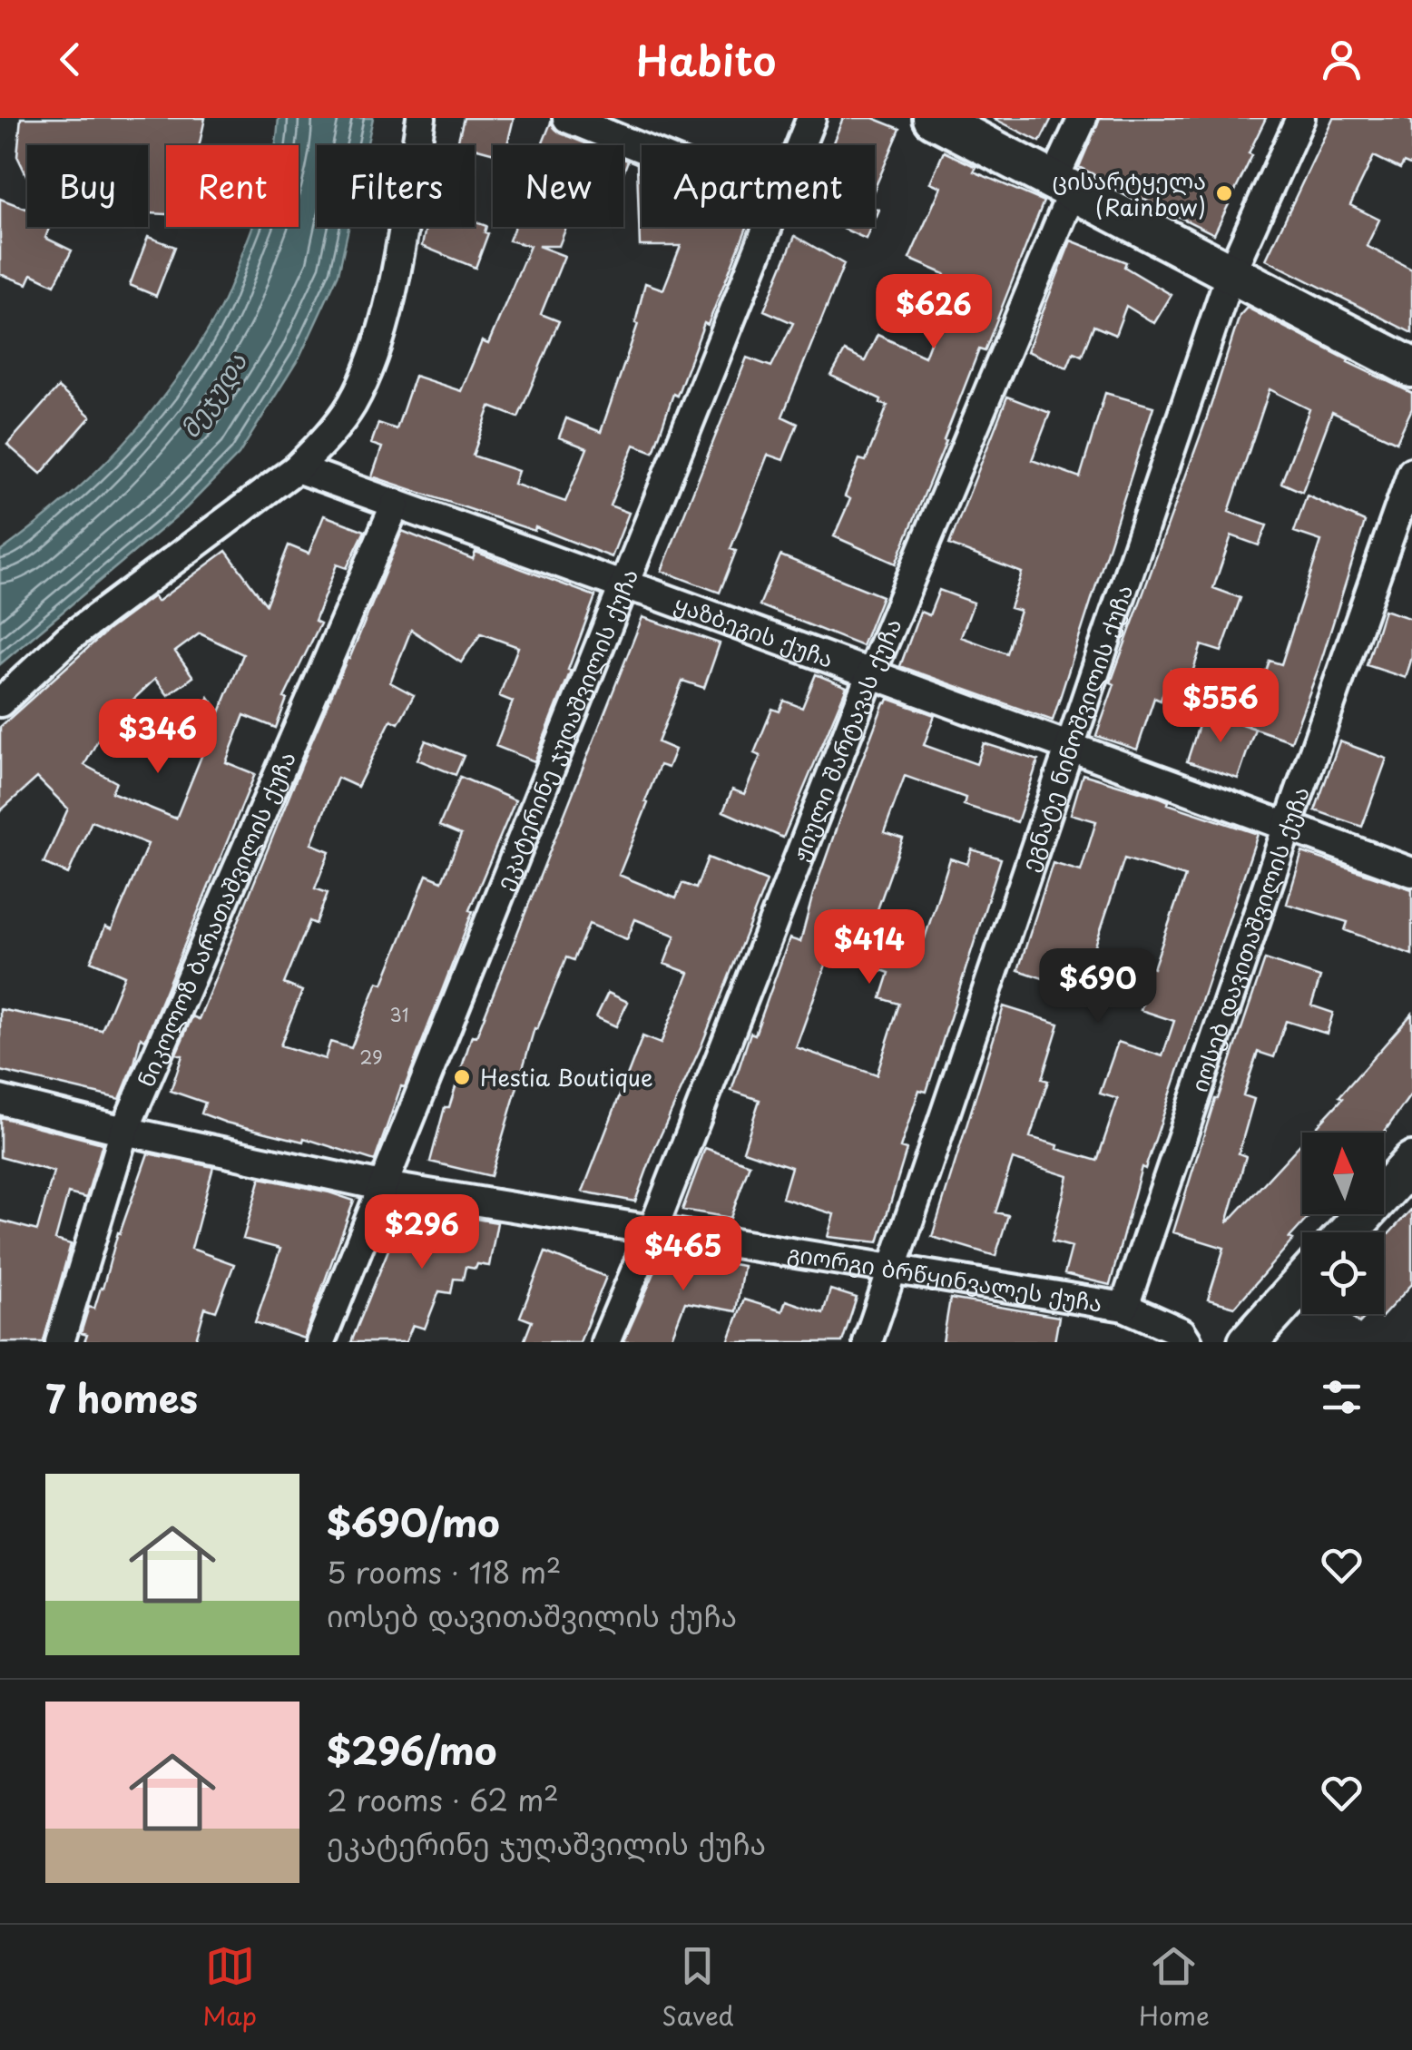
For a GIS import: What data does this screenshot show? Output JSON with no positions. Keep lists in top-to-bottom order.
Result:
{
  "streets": {
    "street": [
      "ყაზბეგის ქუჩა",
      "ეგნატე ნინოშვილის ქუჩა",
      "ეკატერინე ჯუღაშვილის ქუჩა",
      "ჟიული შარტავას ქუჩა",
      "ნიკოლოზ ბარათაშვილის ქუჩა",
      "იოსებ დავითაშვილის ქუჩა",
      "გიორგი ბრწყინვალეს ქუჩა"
    ]
  },
  "crossings": [
    ["ყაზბეგის ქუჩა", "ეგნატე ნინოშვილის ქუჩა"],
    ["ყაზბეგის ქუჩა", "ეკატერინე ჯუღაშვილის ქუჩა"],
    ["ყაზბეგის ქუჩა", "ჟიული შარტავას ქუჩა"],
    ["ყაზბეგის ქუჩა", "ნიკოლოზ ბარათაშვილის ქუჩა"],
    ["ყაზბეგის ქუჩა", "იოსებ დავითაშვილის ქუჩა"],
    ["ეგნატე ნინოშვილის ქუჩა", "გიორგი ბრწყინვალეს ქუჩა"],
    ["ეკატერინე ჯუღაშვილის ქუჩა", "გიორგი ბრწყინვალეს ქუჩა"],
    ["ჟიული შარტავას ქუჩა", "გიორგი ბრწყინვალეს ქუჩა"],
    ["ნიკოლოზ ბარათაშვილის ქუჩა", "გიორგი ბრწყინვალეს ქუჩა"],
    ["იოსებ დავითაშვილის ქუჩა", "გიორგი ბრწყინვალეს ქუჩა"]
  ],
  "water": ["მეჯუდა"],
  "places": ["ცისარტყელა (Rainbow)", "Hestia Boutique"],
  "house_numbers": ["31", "29"],
  "north": "top",
  "page": {
    "header": "Habito",
    "chip": [
      "Buy",
      "Rent",
      "Filters",
      "New",
      "Apartment"
    ],
    "price": [
      "$626",
      "$556",
      "$346",
      "$414",
      "$690",
      "$296",
      "$465"
    ],
    "heading": "7 homes",
    "list": [
      {
        "name": "$690/mo",
        "note": "5 rooms · 118 m² · იოსებ დავითაშვილის ქუჩა"
      },
      {
        "name": "$296/mo",
        "note": "2 rooms · 62 m² · ეკატერინე ჯუღაშვილის ქუჩა"
      }
    ],
    "tabs": ["Map", "Saved", "Home"]
  }
}
